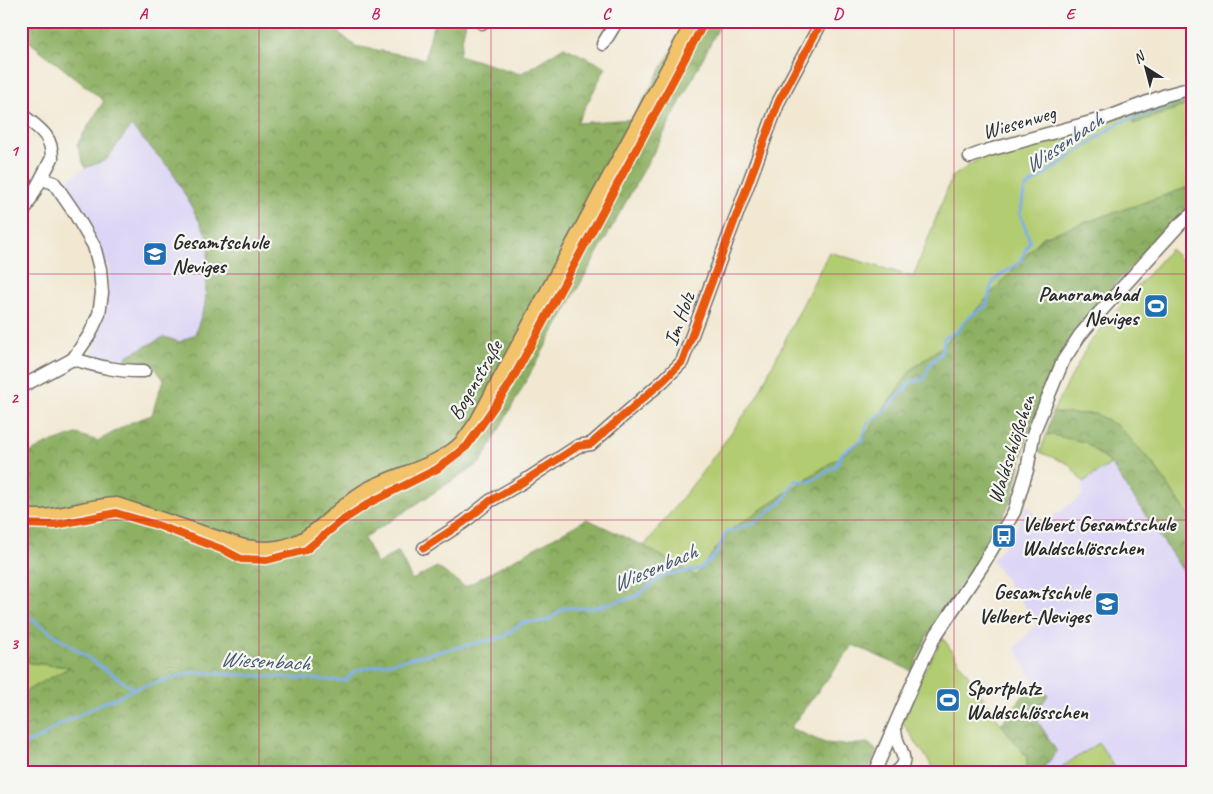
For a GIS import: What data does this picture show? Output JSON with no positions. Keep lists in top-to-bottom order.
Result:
{
  "streets": {
    "main road": ["Bogenstraße"],
    "street": ["Wiesenweg", "Im Holz", "Waldschlößchen"]
  },
  "water": ["Wiesenbach"],
  "places": {
    "school or university": ["Gesamtschule Neviges", "Gesamtschule Velbert-Neviges"],
    "sports": ["Panoramabad Neviges", "Sportplatz Waldschlösschen"],
    "bus stop": ["Velbert Gesamtschule Waldschlösschen"]
  },
  "north": "top left",
  "grid": {
    "columns": [
      "A",
      "B",
      "C",
      "D",
      "E"
    ],
    "rows": ["1", "2", "3"]
  }
}
